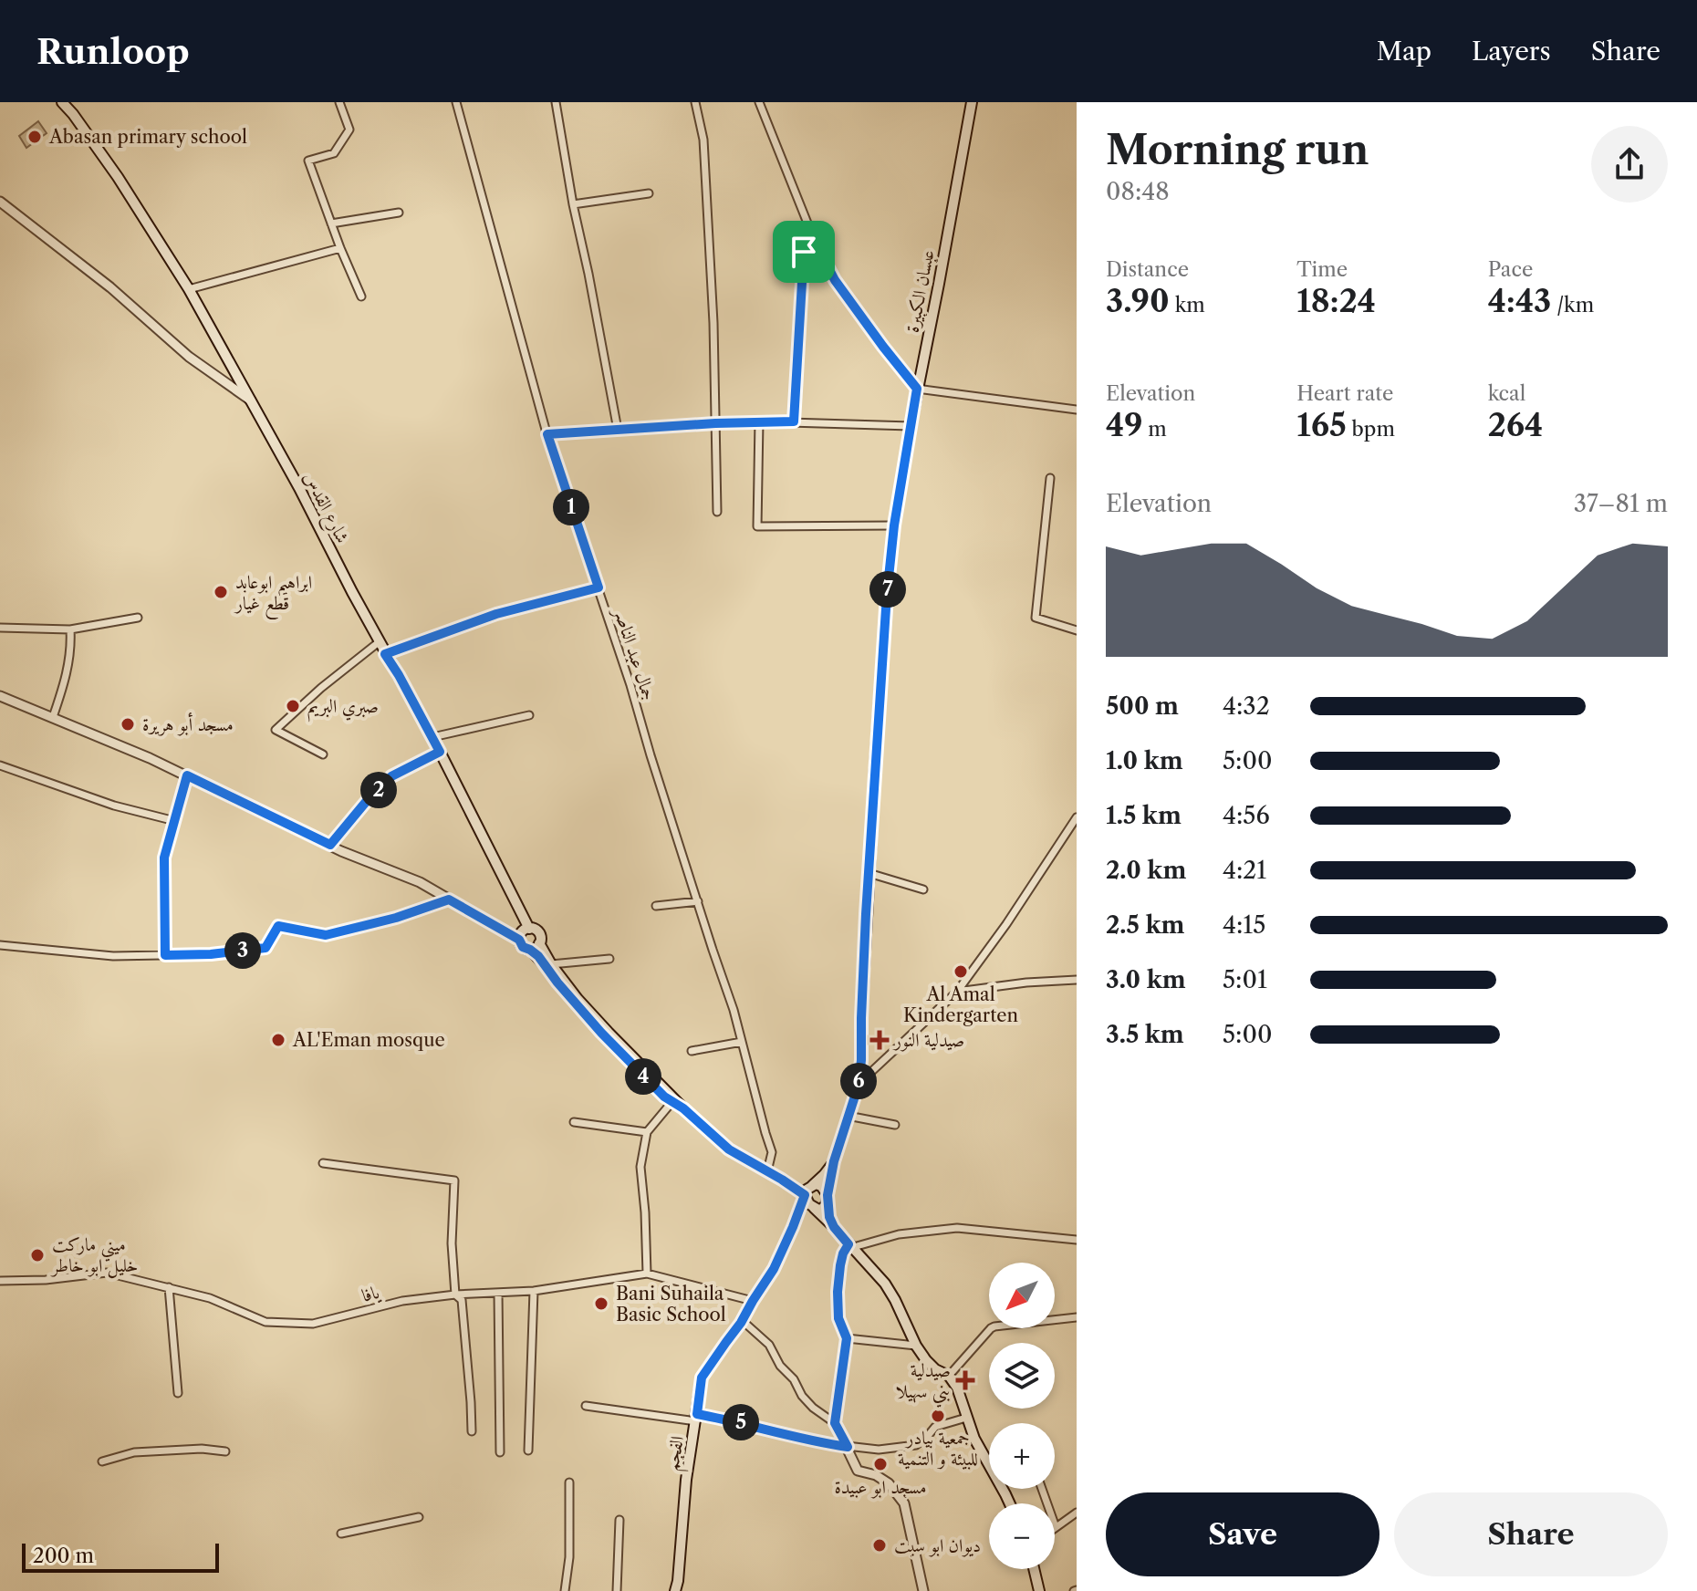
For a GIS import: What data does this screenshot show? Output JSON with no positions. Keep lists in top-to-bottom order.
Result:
{
  "streets": {
    "main road": ["عبسان الكبيرة", "شارع القدس", "الفجم"],
    "street": ["جمال عبد الناصر", "يافا"]
  },
  "crossings": [
    ["يافا", "الفجم"]
  ],
  "places": {
    "other": [
      "Abasan primary school",
      "ابراهيم ابوعابد قطع غيار",
      "صبري البريم",
      "مسجد أبو هريرة",
      "Al Amal Kindergarten",
      "AL'Eman mosque",
      "ميني ماركت خليل ابو خاطر",
      "Bani Suhaila Basic School",
      "جمعية بيادر للبيئة و التنمية",
      "مسجد ابو عبيدة",
      "ديوان ابو سبت"
    ],
    "health": ["صيدلية النور", "صيدلية بني سهيلا"]
  },
  "scale_bar": "200 m",
  "north": "bottom left",
  "page": {
    "header": "Runloop",
    "nav": ["Map", "Layers", "Share"],
    "heading": ["Morning run", "08:48"],
    "stats": [
      ["Distance", "3.90 km"],
      ["Time", "18:24"],
      ["Pace", "4:43 /km"],
      ["Elevation", "49 m"],
      ["Heart rate", "165 bpm"],
      ["kcal", "264"]
    ],
    "chart": ["Elevation", "37–81 m"],
    "pins": [
      "1",
      "7",
      "2",
      "3",
      "4",
      "6",
      "5"
    ],
    "list": [
      {
        "name": "500 m",
        "note": "4:32"
      },
      {
        "name": "1.0 km",
        "note": "5:00"
      },
      {
        "name": "1.5 km",
        "note": "4:56"
      },
      {
        "name": "2.0 km",
        "note": "4:21"
      },
      {
        "name": "2.5 km",
        "note": "4:15"
      },
      {
        "name": "3.0 km",
        "note": "5:01"
      },
      {
        "name": "3.5 km",
        "note": "5:00"
      }
    ],
    "map_buttons": ["+", "−"],
    "buttons": ["Save", "Share"],
    "scale": "200 m"
  }
}
